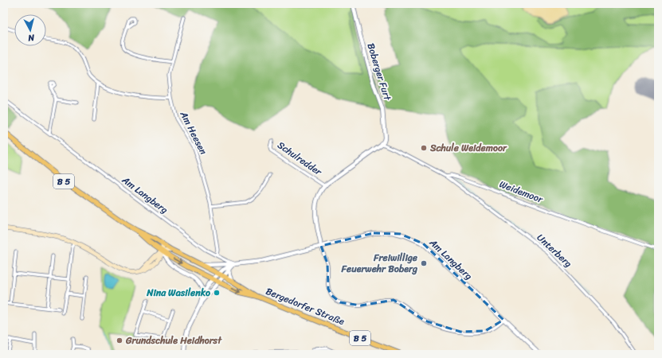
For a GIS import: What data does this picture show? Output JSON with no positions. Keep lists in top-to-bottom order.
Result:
{
  "streets": {
    "main road": ["B 5", "Bergedorfer Straße"],
    "street": [
      "Boberger Furt",
      "Am Heesen",
      "Schulredder",
      "Weidemoor",
      "Am Langberg",
      "Unterberg"
    ]
  },
  "crossings": [
    ["Boberger Furt", "Schulredder"],
    ["Boberger Furt", "Weidemoor"],
    ["Am Heesen", "Am Langberg"],
    ["Schulredder", "Weidemoor"],
    ["Schulredder", "Am Langberg"],
    ["Weidemoor", "Unterberg"],
    ["Am Langberg", "Bergedorfer Straße"]
  ],
  "places": [
    "Schule Weidemoor",
    "Freiwillige Feuerwehr Boberg",
    "Nina Wasilenko",
    "Grundschule Heidhorst"
  ],
  "north": "bottom"
}
